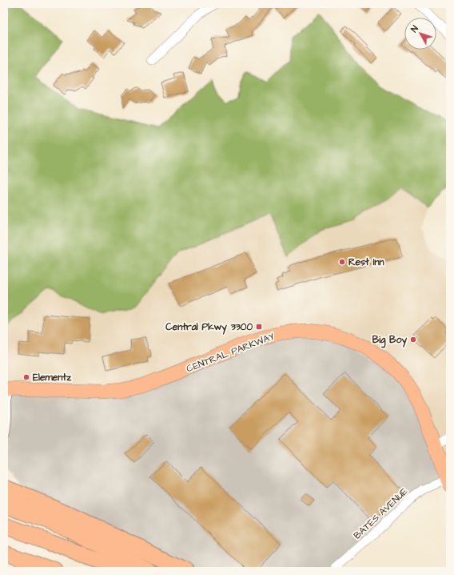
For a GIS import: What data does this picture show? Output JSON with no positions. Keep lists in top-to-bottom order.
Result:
{
  "streets": {
    "main road": ["CENTRAL PARKWAY"],
    "street": ["BATES AVENUE"]
  },
  "crossings": [
    ["CENTRAL PARKWAY", "BATES AVENUE"]
  ],
  "places": {
    "other": ["Rest Inn", "Big Boy", "Elementz"],
    "transit": ["Central Pkwy 3300"]
  },
  "north": "top left"
}
